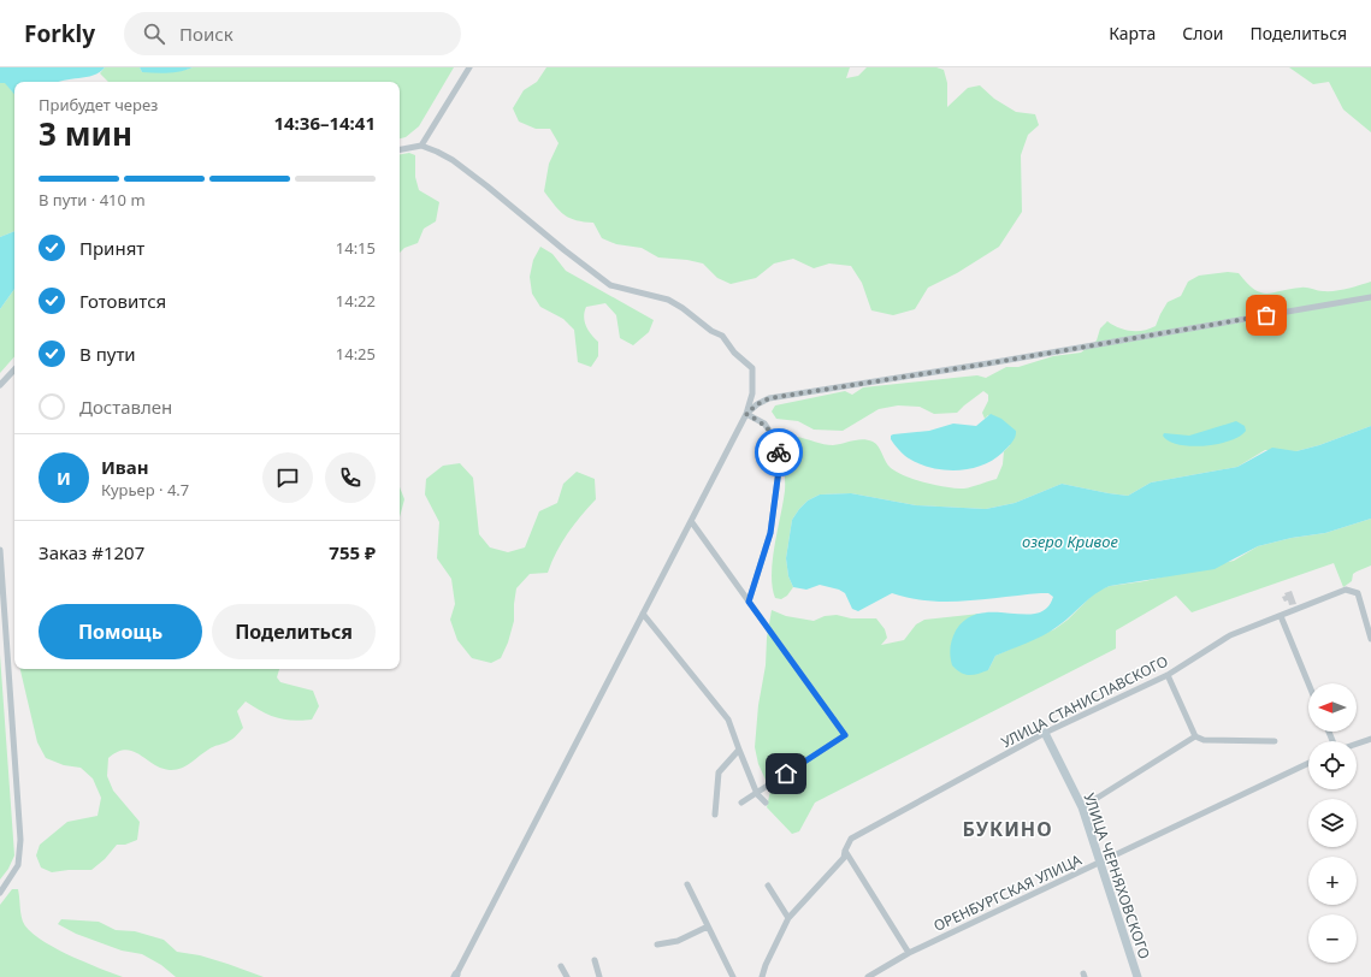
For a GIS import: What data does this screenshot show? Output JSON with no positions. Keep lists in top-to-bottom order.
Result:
{
  "streets": {
    "street": ["УЛИЦА СТАНИСЛАВСКОГО", "УЛИЦА ЧЕРНЯХОВСКОГО", "ОРЕНБУРГСКАЯ УЛИЦА"]
  },
  "crossings": [
    ["УЛИЦА СТАНИСЛАВСКОГО", "УЛИЦА ЧЕРНЯХОВСКОГО"],
    ["УЛИЦА ЧЕРНЯХОВСКОГО", "ОРЕНБУРГСКАЯ УЛИЦА"]
  ],
  "districts": ["БУКИНО"],
  "water": ["озеро Кривое"],
  "north": "left",
  "page": {
    "header": "Forkly",
    "search": "Поиск",
    "nav": ["Карта", "Слои", "Поделиться"],
    "heading": ["3 мин", "Прибудет через", "14:36–14:41"],
    "panel": [
      "Иван",
      "Курьер · 4.7",
      "Заказ #1207",
      "755 ₽"
    ],
    "bar": "В пути · 410 m",
    "list": [
      ["Принят", "14:15"],
      ["Готовится", "14:22"],
      ["В пути", "14:25"],
      "Доставлен"
    ],
    "round": "И",
    "buttons": ["Помощь", "Поделиться"],
    "map_buttons": ["+", "−"]
  }
}
